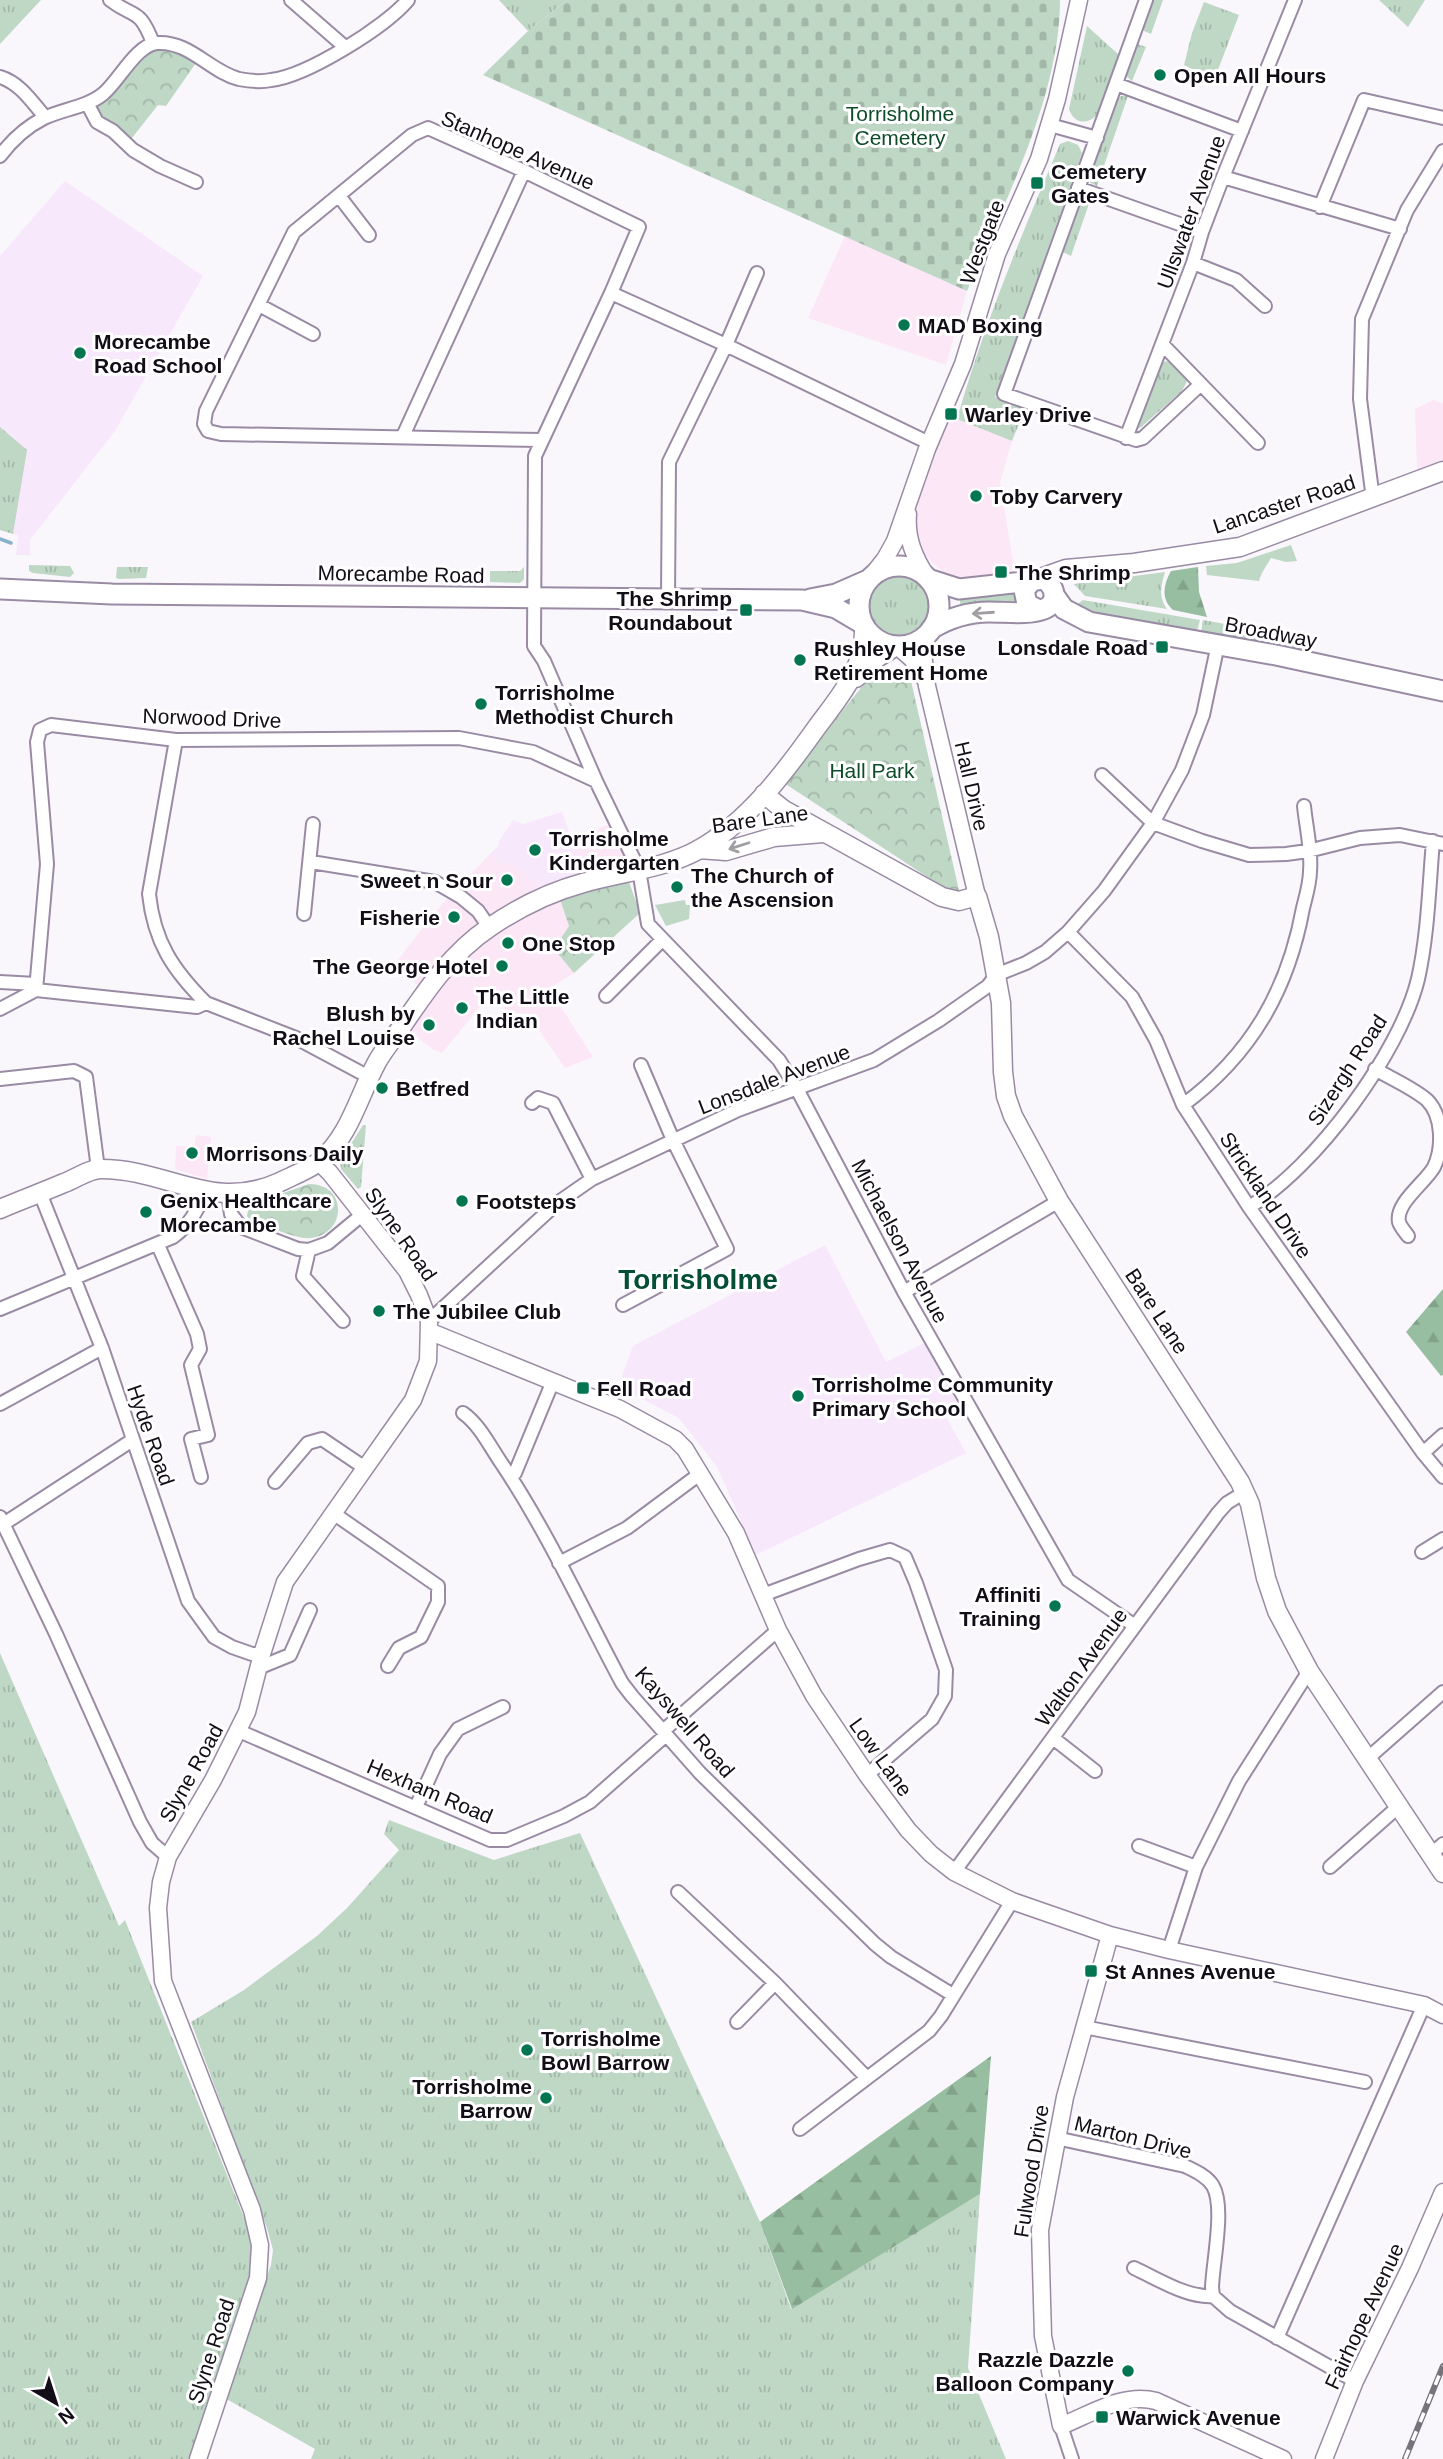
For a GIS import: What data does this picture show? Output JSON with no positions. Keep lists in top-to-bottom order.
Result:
{
  "streets": {
    "main road": [
      "Lancaster Road",
      "Morecambe Road",
      "Broadway",
      "Bare Lane"
    ],
    "street": [
      "Stanhope Avenue",
      "Ullswater Avenue",
      "Westgate",
      "Norwood Drive",
      "Hall Drive",
      "Sizergh Road",
      "Lonsdale Avenue",
      "Strickland Drive",
      "Slyne Road",
      "Michaelson Avenue",
      "Hyde Road",
      "Walton Avenue",
      "Kayswell Road",
      "Low Lane",
      "Hexham Road",
      "Marton Drive",
      "Fulwood Drive",
      "Fairhope Avenue"
    ]
  },
  "crossings": [
    ["Stanhope Avenue", "Michaelson Avenue"],
    ["Westgate", "Lancaster Road"],
    ["Westgate", "Morecambe Road"],
    ["Westgate", "Hall Drive"],
    ["Lancaster Road", "Morecambe Road"],
    ["Lancaster Road", "Broadway"],
    ["Lancaster Road", "Hall Drive"],
    ["Morecambe Road", "Hall Drive"],
    ["Morecambe Road", "Michaelson Avenue"],
    ["Norwood Drive", "Michaelson Avenue"],
    ["Hall Drive", "Bare Lane"],
    ["Bare Lane", "Lonsdale Avenue"],
    ["Bare Lane", "Walton Avenue"],
    ["Sizergh Road", "Strickland Drive"],
    ["Lonsdale Avenue", "Slyne Road"],
    ["Lonsdale Avenue", "Michaelson Avenue"],
    ["Lonsdale Avenue", "Low Lane"],
    ["Slyne Road", "Hyde Road"],
    ["Slyne Road", "Low Lane"],
    ["Slyne Road", "Hexham Road"],
    ["Michaelson Avenue", "Walton Avenue"],
    ["Walton Avenue", "Low Lane"],
    ["Kayswell Road", "Hexham Road"],
    ["Low Lane", "Hexham Road"],
    ["Low Lane", "Fulwood Drive"],
    ["Marton Drive", "Fulwood Drive"]
  ],
  "districts": ["Torrisholme"],
  "parks": ["Torrisholme Cemetery", "Hall Park"],
  "places": {
    "other": [
      "Open All Hours",
      "MAD Boxing",
      "Morecambe Road School",
      "Toby Carvery",
      "Rushley House Retirement Home",
      "Torrisholme Methodist Church",
      "Torrisholme Kindergarten",
      "Sweet n Sour",
      "The Church of the Ascension",
      "Fisherie",
      "One Stop",
      "The George Hotel",
      "The Little Indian",
      "Blush by Rachel Louise",
      "Betfred",
      "Morrisons Daily",
      "Footsteps",
      "Genix Healthcare Morecambe",
      "The Jubilee Club",
      "Torrisholme Community Primary School",
      "Affiniti Training",
      "Torrisholme Bowl Barrow",
      "Torrisholme Barrow",
      "Razzle Dazzle Balloon Company"
    ],
    "transit": [
      "Cemetery Gates",
      "Warley Drive",
      "The Shrimp",
      "The Shrimp Roundabout",
      "Lonsdale Road",
      "Fell Road",
      "St Annes Avenue",
      "Warwick Avenue"
    ]
  },
  "north": "bottom right"
}
